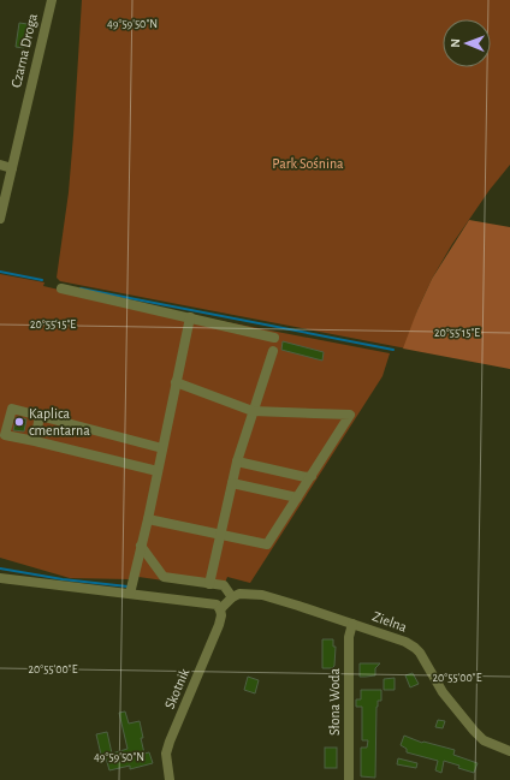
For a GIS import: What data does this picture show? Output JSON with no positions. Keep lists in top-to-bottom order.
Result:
{
  "streets": {
    "street": [
      "Czarna Droga",
      "Zielna",
      "Skotnik",
      "Słona Woda"
    ]
  },
  "crossings": [
    ["Zielna", "Słona Woda"]
  ],
  "parks": ["Park Sośnina"],
  "places": ["Kaplica cmentarna"],
  "north": "left",
  "coordinates": ["49°59'50\"N", "20°55'15\"E", "20°55'00\"E"]
}
